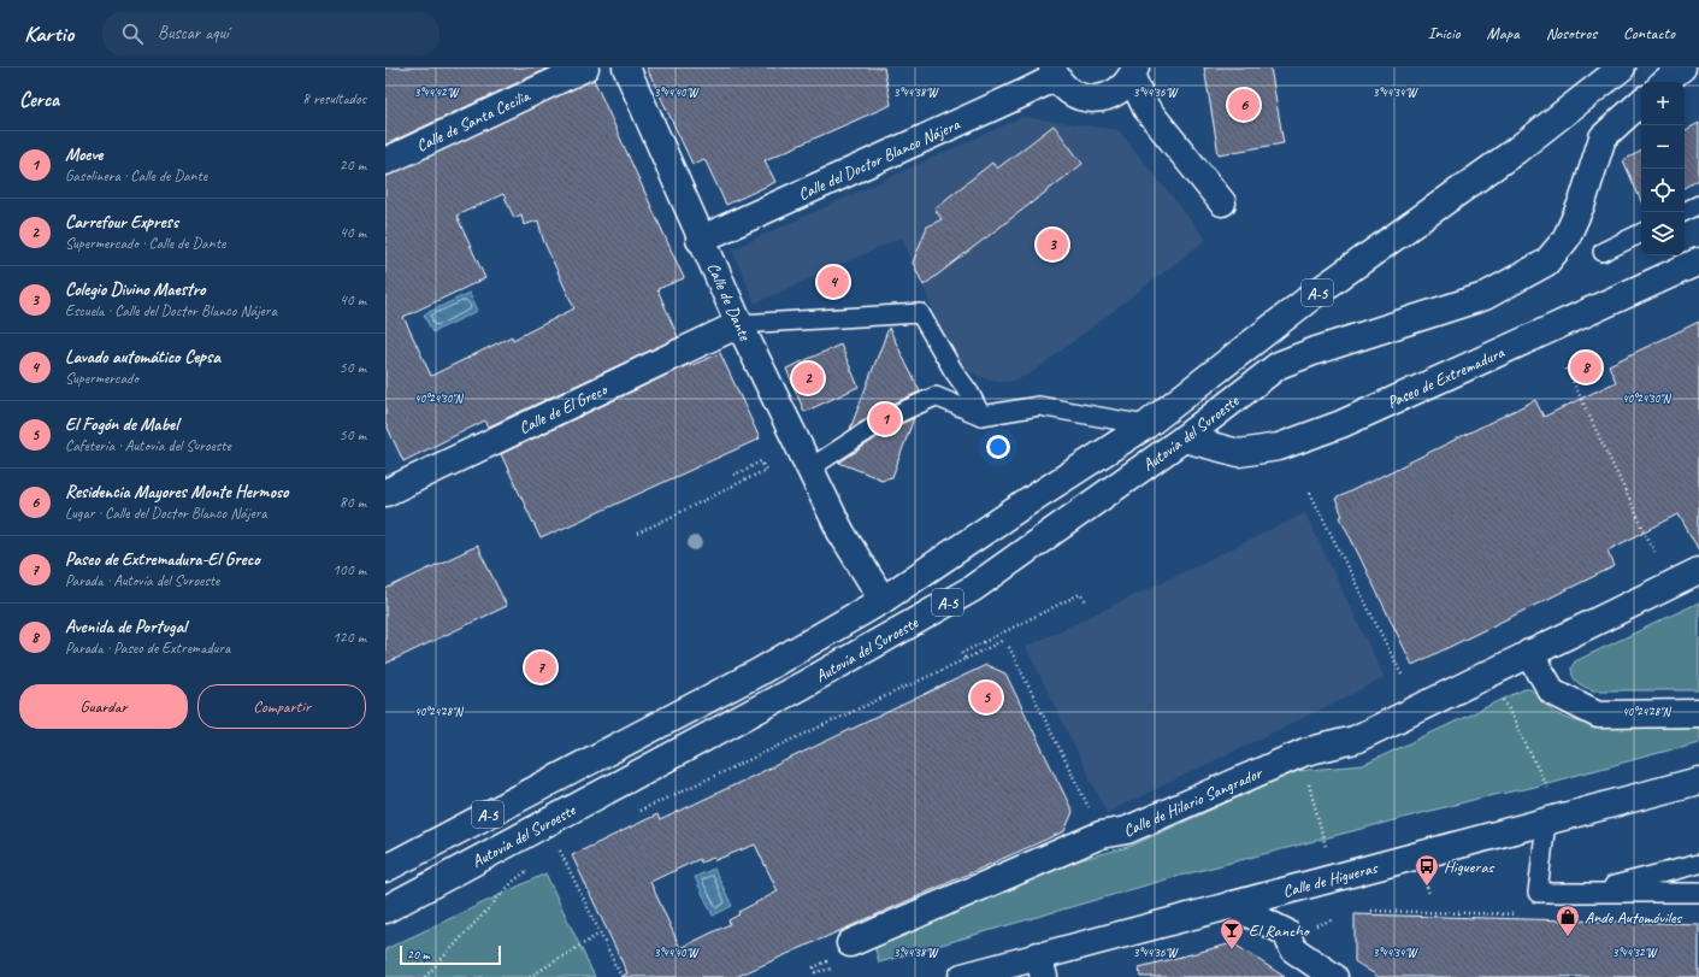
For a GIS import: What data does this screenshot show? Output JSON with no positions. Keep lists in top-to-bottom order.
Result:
{
  "streets": {
    "main road": [
      "Calle de Santa Cecilia",
      "Calle del Doctor Blanco Nájera",
      "A-5",
      "Calle de Dante",
      "Paseo de Extremadura",
      "Calle de El Greco",
      "Autovía del Suroeste",
      "Calle de Hilario Sangrador",
      "Calle de Higueras"
    ]
  },
  "crossings": [
    ["Calle del Doctor Blanco Nájera", "Calle de Dante"],
    ["Calle de Dante", "Calle de El Greco"],
    ["Calle de Dante", "Autovía del Suroeste"],
    ["Paseo de Extremadura", "Autovía del Suroeste"]
  ],
  "places": {
    "bus stop": ["Higueras"],
    "shop": ["Ande Automóviles"],
    "bar": ["El Rancho"]
  },
  "scale_bar": "20 m",
  "page": {
    "header": "Kartio",
    "search": "Buscar aquí",
    "nav": [
      "Inicio",
      "Mapa",
      "Nosotros",
      "Contacto"
    ],
    "heading": ["Cerca", "8 resultados"],
    "map_buttons": ["+", "−"],
    "pins": [
      "6",
      "3",
      "4",
      "8",
      "2",
      "1",
      "7",
      "5"
    ],
    "list": [
      {
        "mark": "1",
        "name": "Moeve",
        "note": "Gasolinera · Calle de Dante",
        "value": "20 m"
      },
      {
        "mark": "2",
        "name": "Carrefour Express",
        "note": "Supermercado · Calle de Dante",
        "value": "40 m"
      },
      {
        "mark": "3",
        "name": "Colegio Divino Maestro",
        "note": "Escuela · Calle del Doctor Blanco Nájera",
        "value": "40 m"
      },
      {
        "mark": "4",
        "name": "Lavado automático Cepsa",
        "note": "Supermercado",
        "value": "50 m"
      },
      {
        "mark": "5",
        "name": "El Fogón de Mabel",
        "note": "Cafetería · Autovía del Suroeste",
        "value": "50 m"
      },
      {
        "mark": "6",
        "name": "Residencia Mayores Monte Hermoso",
        "note": "Lugar · Calle del Doctor Blanco Nájera",
        "value": "80 m"
      },
      {
        "mark": "7",
        "name": "Paseo de Extremadura-El Greco",
        "note": "Parada · Autovía del Suroeste",
        "value": "100 m"
      },
      {
        "mark": "8",
        "name": "Avenida de Portugal",
        "note": "Parada · Paseo de Extremadura",
        "value": "120 m"
      }
    ],
    "buttons": ["Guardar", "Compartir"],
    "scale": "20 m"
  },
  "coordinates": [
    "3°44'42\"W",
    "3°44'40\"W",
    "3°44'38\"W",
    "3°44'36\"W",
    "3°44'34\"W",
    "40°24'30\"N",
    "40°24'28\"N",
    "3°44'32\"W"
  ]
}
